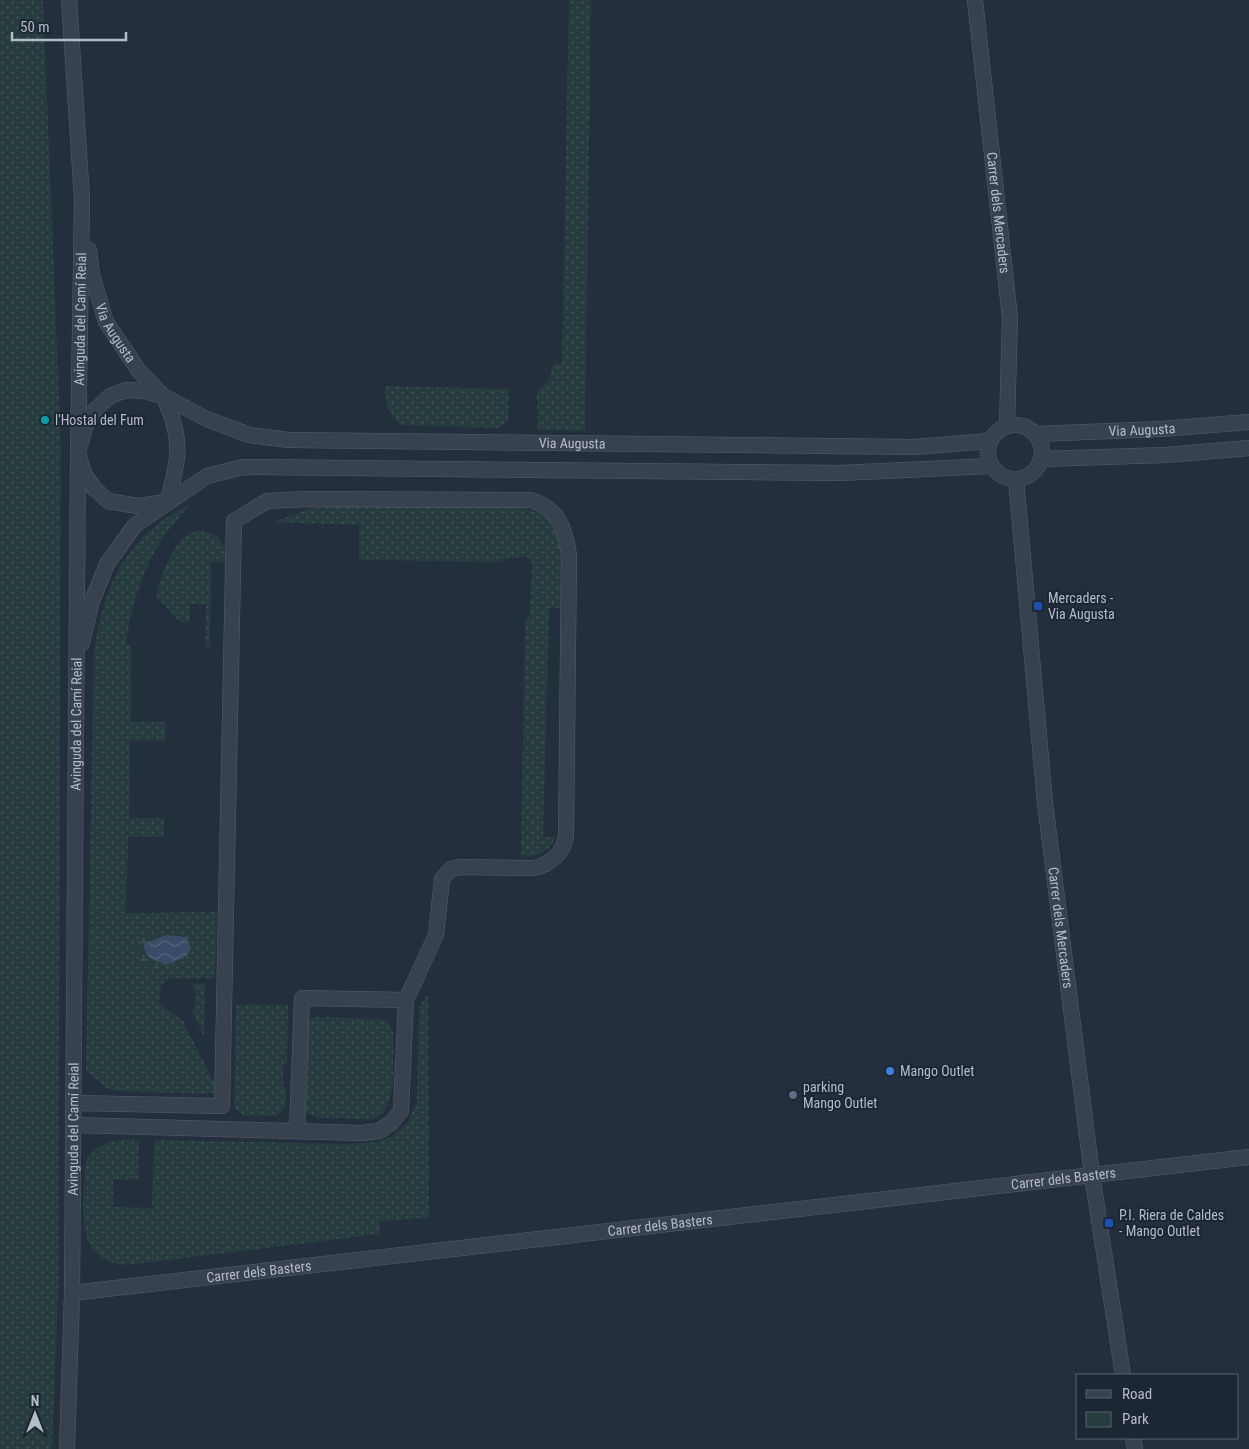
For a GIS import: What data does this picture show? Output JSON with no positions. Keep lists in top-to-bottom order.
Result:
{
  "streets": {
    "street": [
      "Carrer dels Mercaders",
      "Avinguda del Camí Reial",
      "Via Augusta",
      "Carrer dels Basters"
    ]
  },
  "crossings": [
    ["Carrer dels Mercaders", "Via Augusta"],
    ["Carrer dels Mercaders", "Carrer dels Basters"],
    ["Avinguda del Camí Reial", "Via Augusta"],
    ["Avinguda del Camí Reial", "Carrer dels Basters"]
  ],
  "places": {
    "other": ["l'Hostal del Fum", "Mango Outlet", "parking Mango Outlet"],
    "transit": ["Mercaders - Via Augusta", "P.I. Riera de Caldes - Mango Outlet"]
  },
  "legend": ["Road", "Park"],
  "scale_bar": "50 m",
  "north": "top"
}
